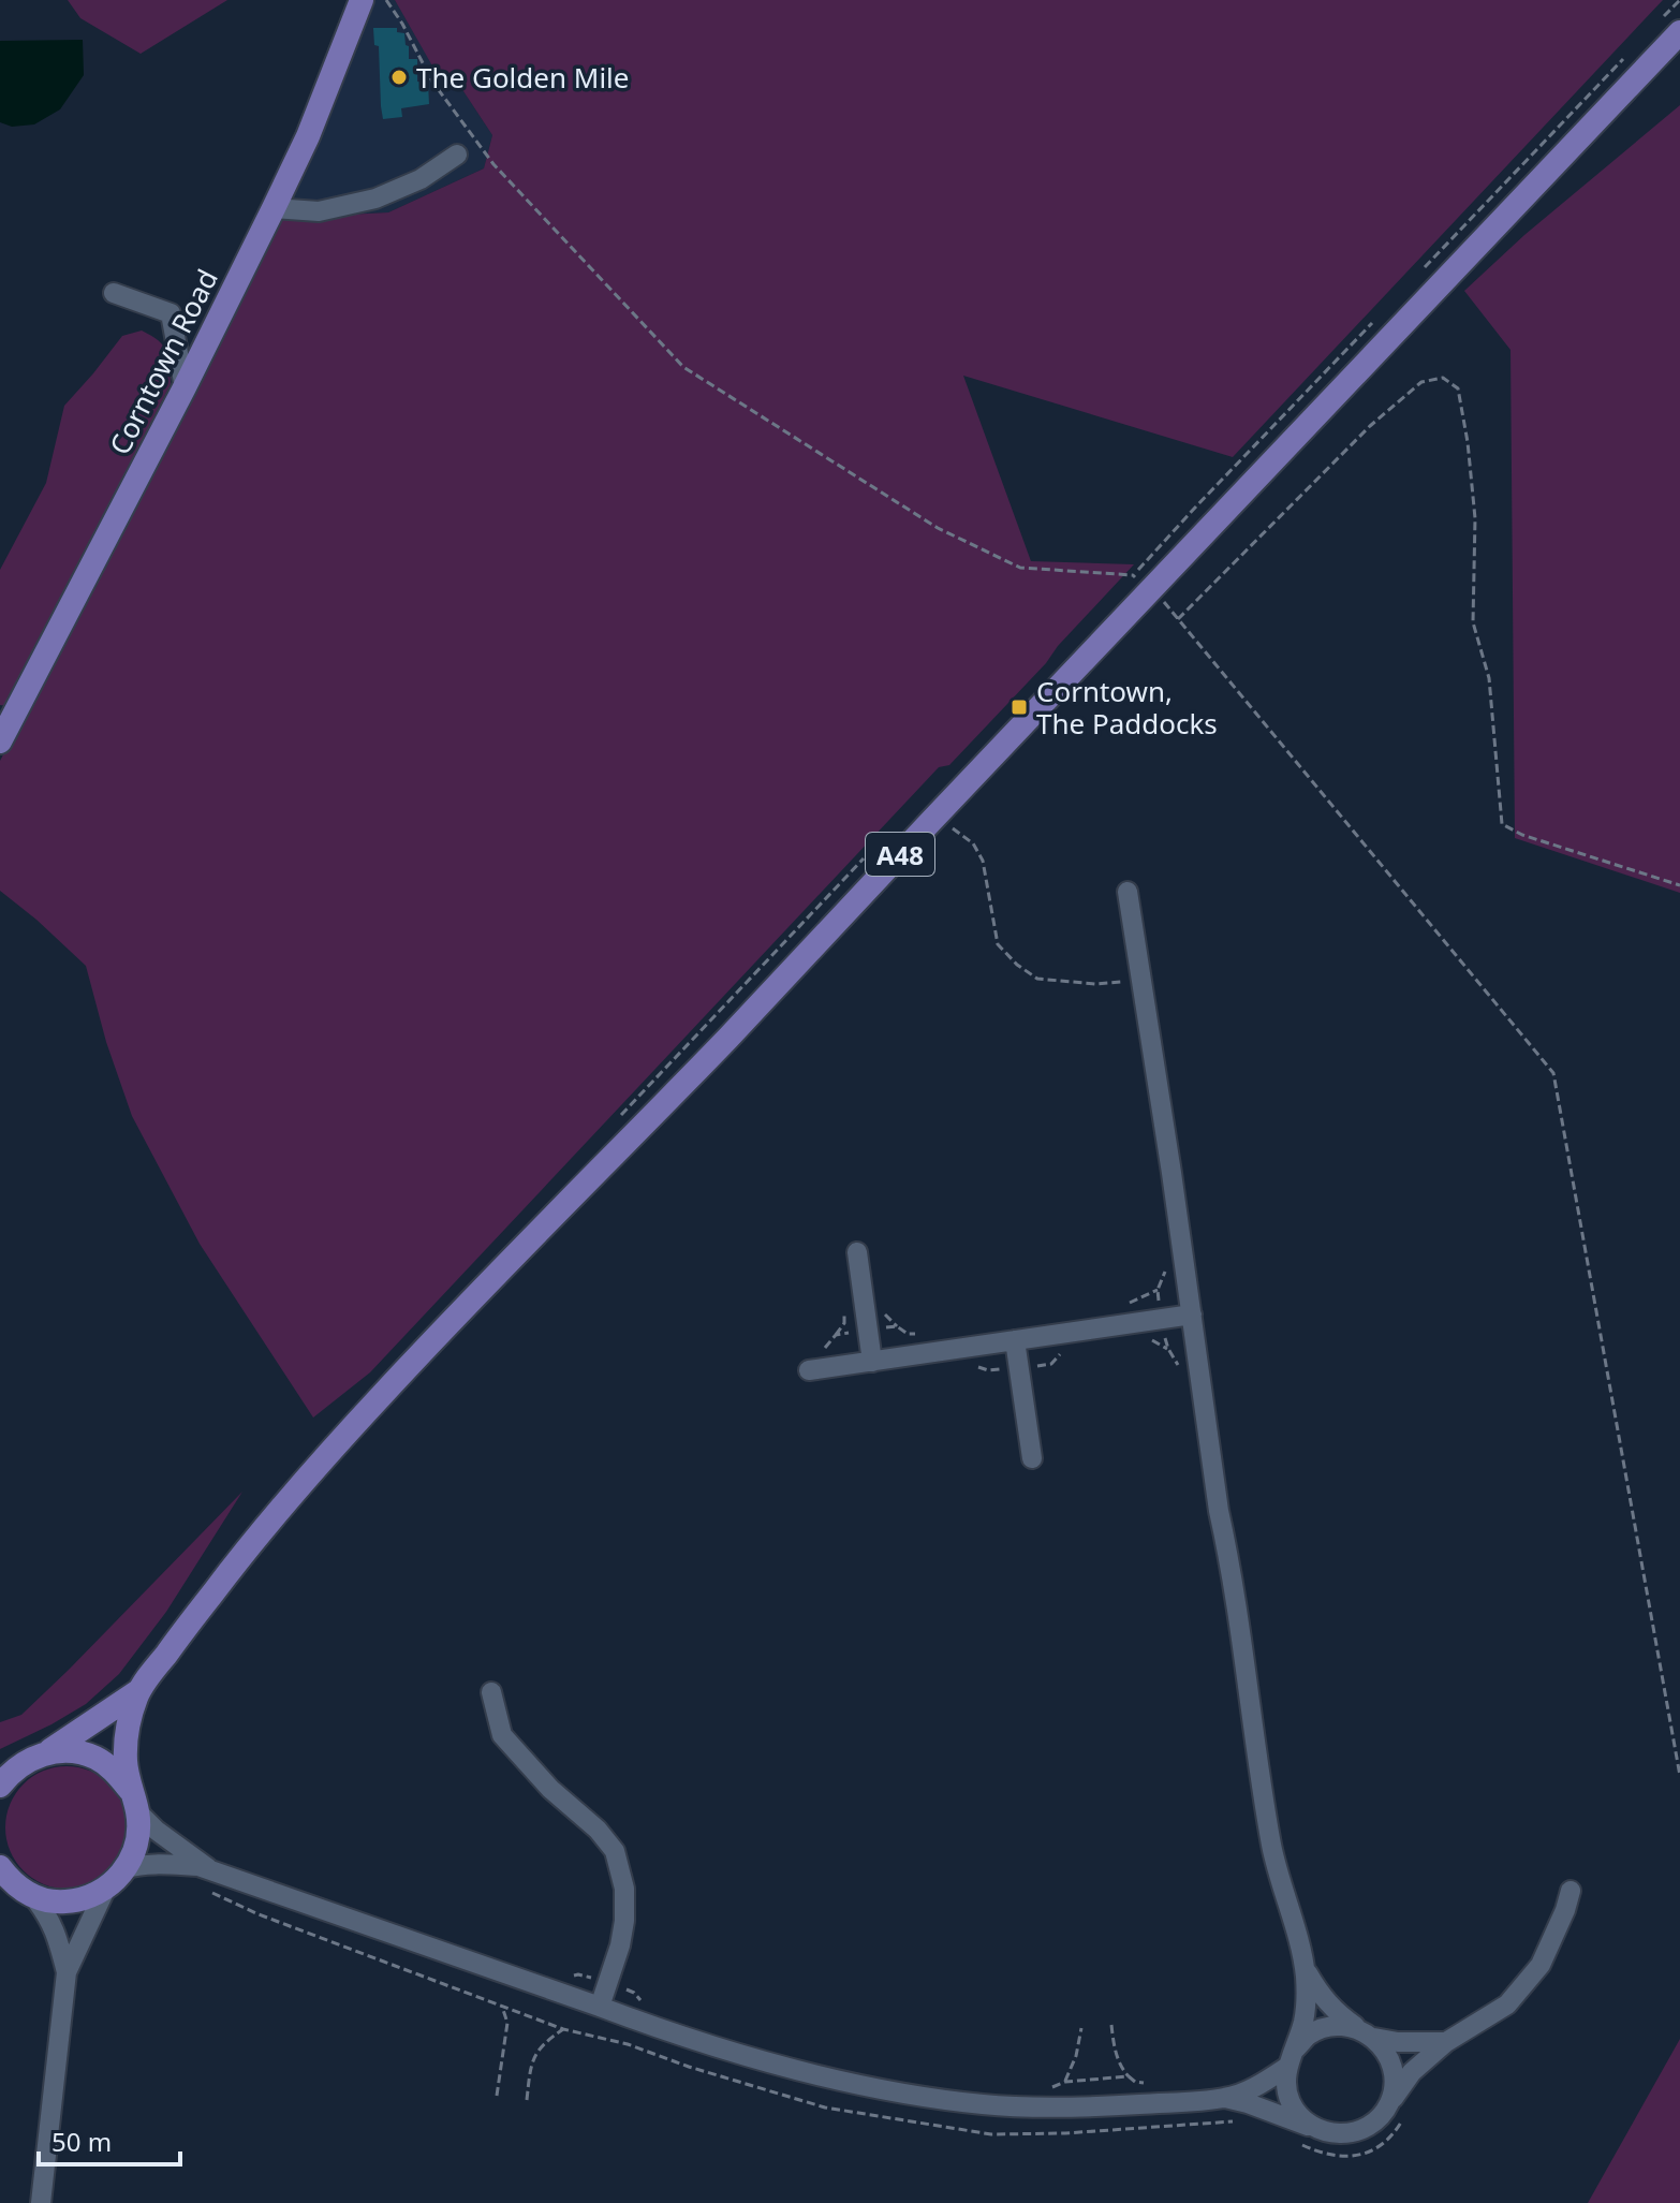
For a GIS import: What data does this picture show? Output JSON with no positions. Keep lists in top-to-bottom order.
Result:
{
  "streets": {
    "main road": ["Corntown Road", "A48"]
  },
  "places": {
    "other": ["The Golden Mile"],
    "transit": ["Corntown, The Paddocks"]
  },
  "scale_bar": "50 m"
}
